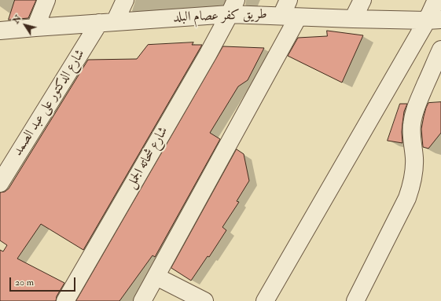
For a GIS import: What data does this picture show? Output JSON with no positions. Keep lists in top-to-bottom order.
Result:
{
  "streets": {
    "street": ["طريق كفر عصام البلد", "شارع الدكتور على عبد الصمد", "شارع شحاته الجمل"]
  },
  "crossings": [
    ["طريق كفر عصام البلد", "شارع الدكتور على عبد الصمد"],
    ["طريق كفر عصام البلد", "شارع شحاته الجمل"]
  ],
  "scale_bar": "20 m",
  "north": "top left"
}
